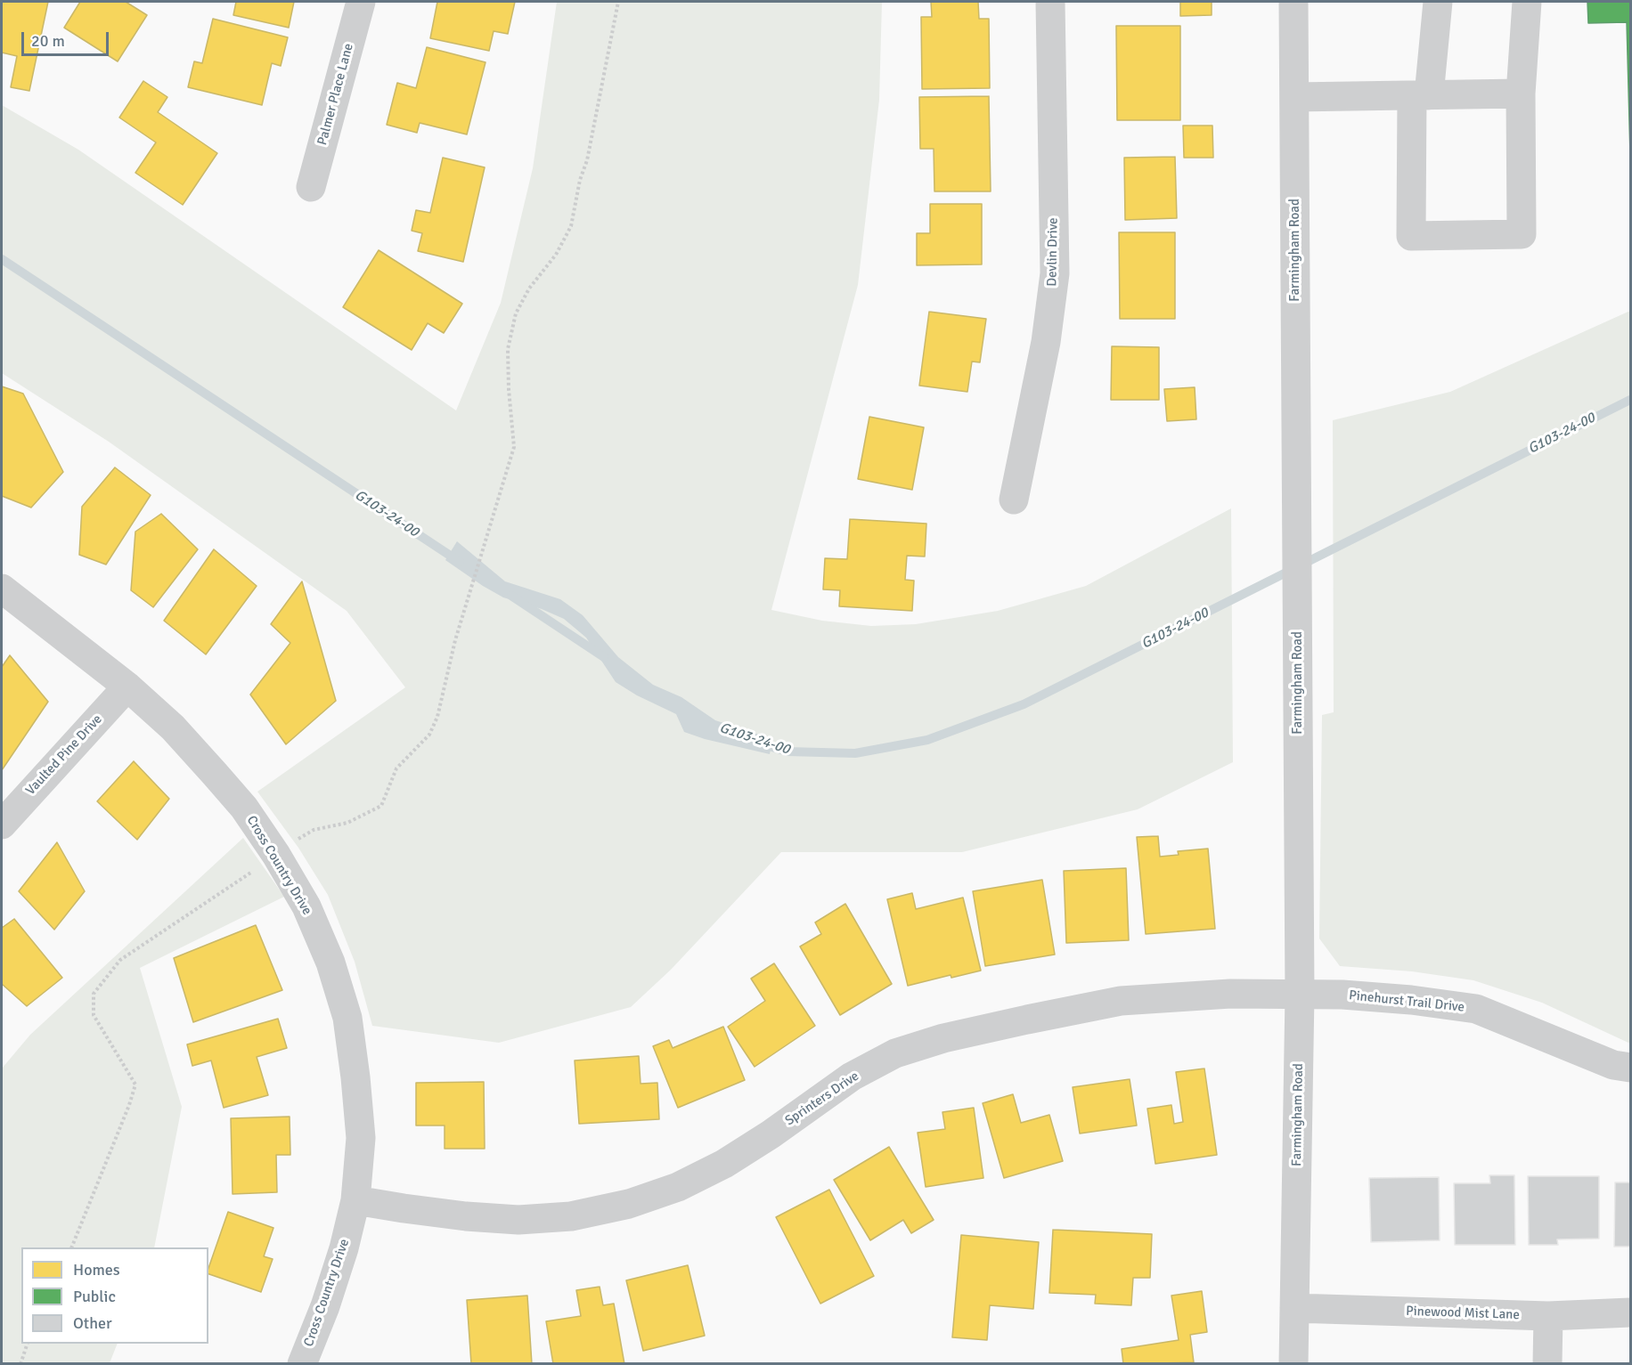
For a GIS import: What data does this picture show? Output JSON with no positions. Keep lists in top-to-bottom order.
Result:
{
  "streets": {
    "street": [
      "Palmer Place Lane",
      "Farmingham Road",
      "Devlin Drive",
      "Vaulted Pine Drive",
      "Cross Country Drive",
      "Pinehurst Trail Drive",
      "Sprinters Drive",
      "Pinewood Mist Lane"
    ]
  },
  "crossings": [
    ["Farmingham Road", "Pinehurst Trail Drive"],
    ["Farmingham Road", "Sprinters Drive"],
    ["Farmingham Road", "Pinewood Mist Lane"],
    ["Vaulted Pine Drive", "Cross Country Drive"],
    ["Cross Country Drive", "Sprinters Drive"],
    ["Pinehurst Trail Drive", "Sprinters Drive"]
  ],
  "water": ["G103-24-00"],
  "legend": ["Homes", "Public", "Other"],
  "scale_bar": "20 m"
}
